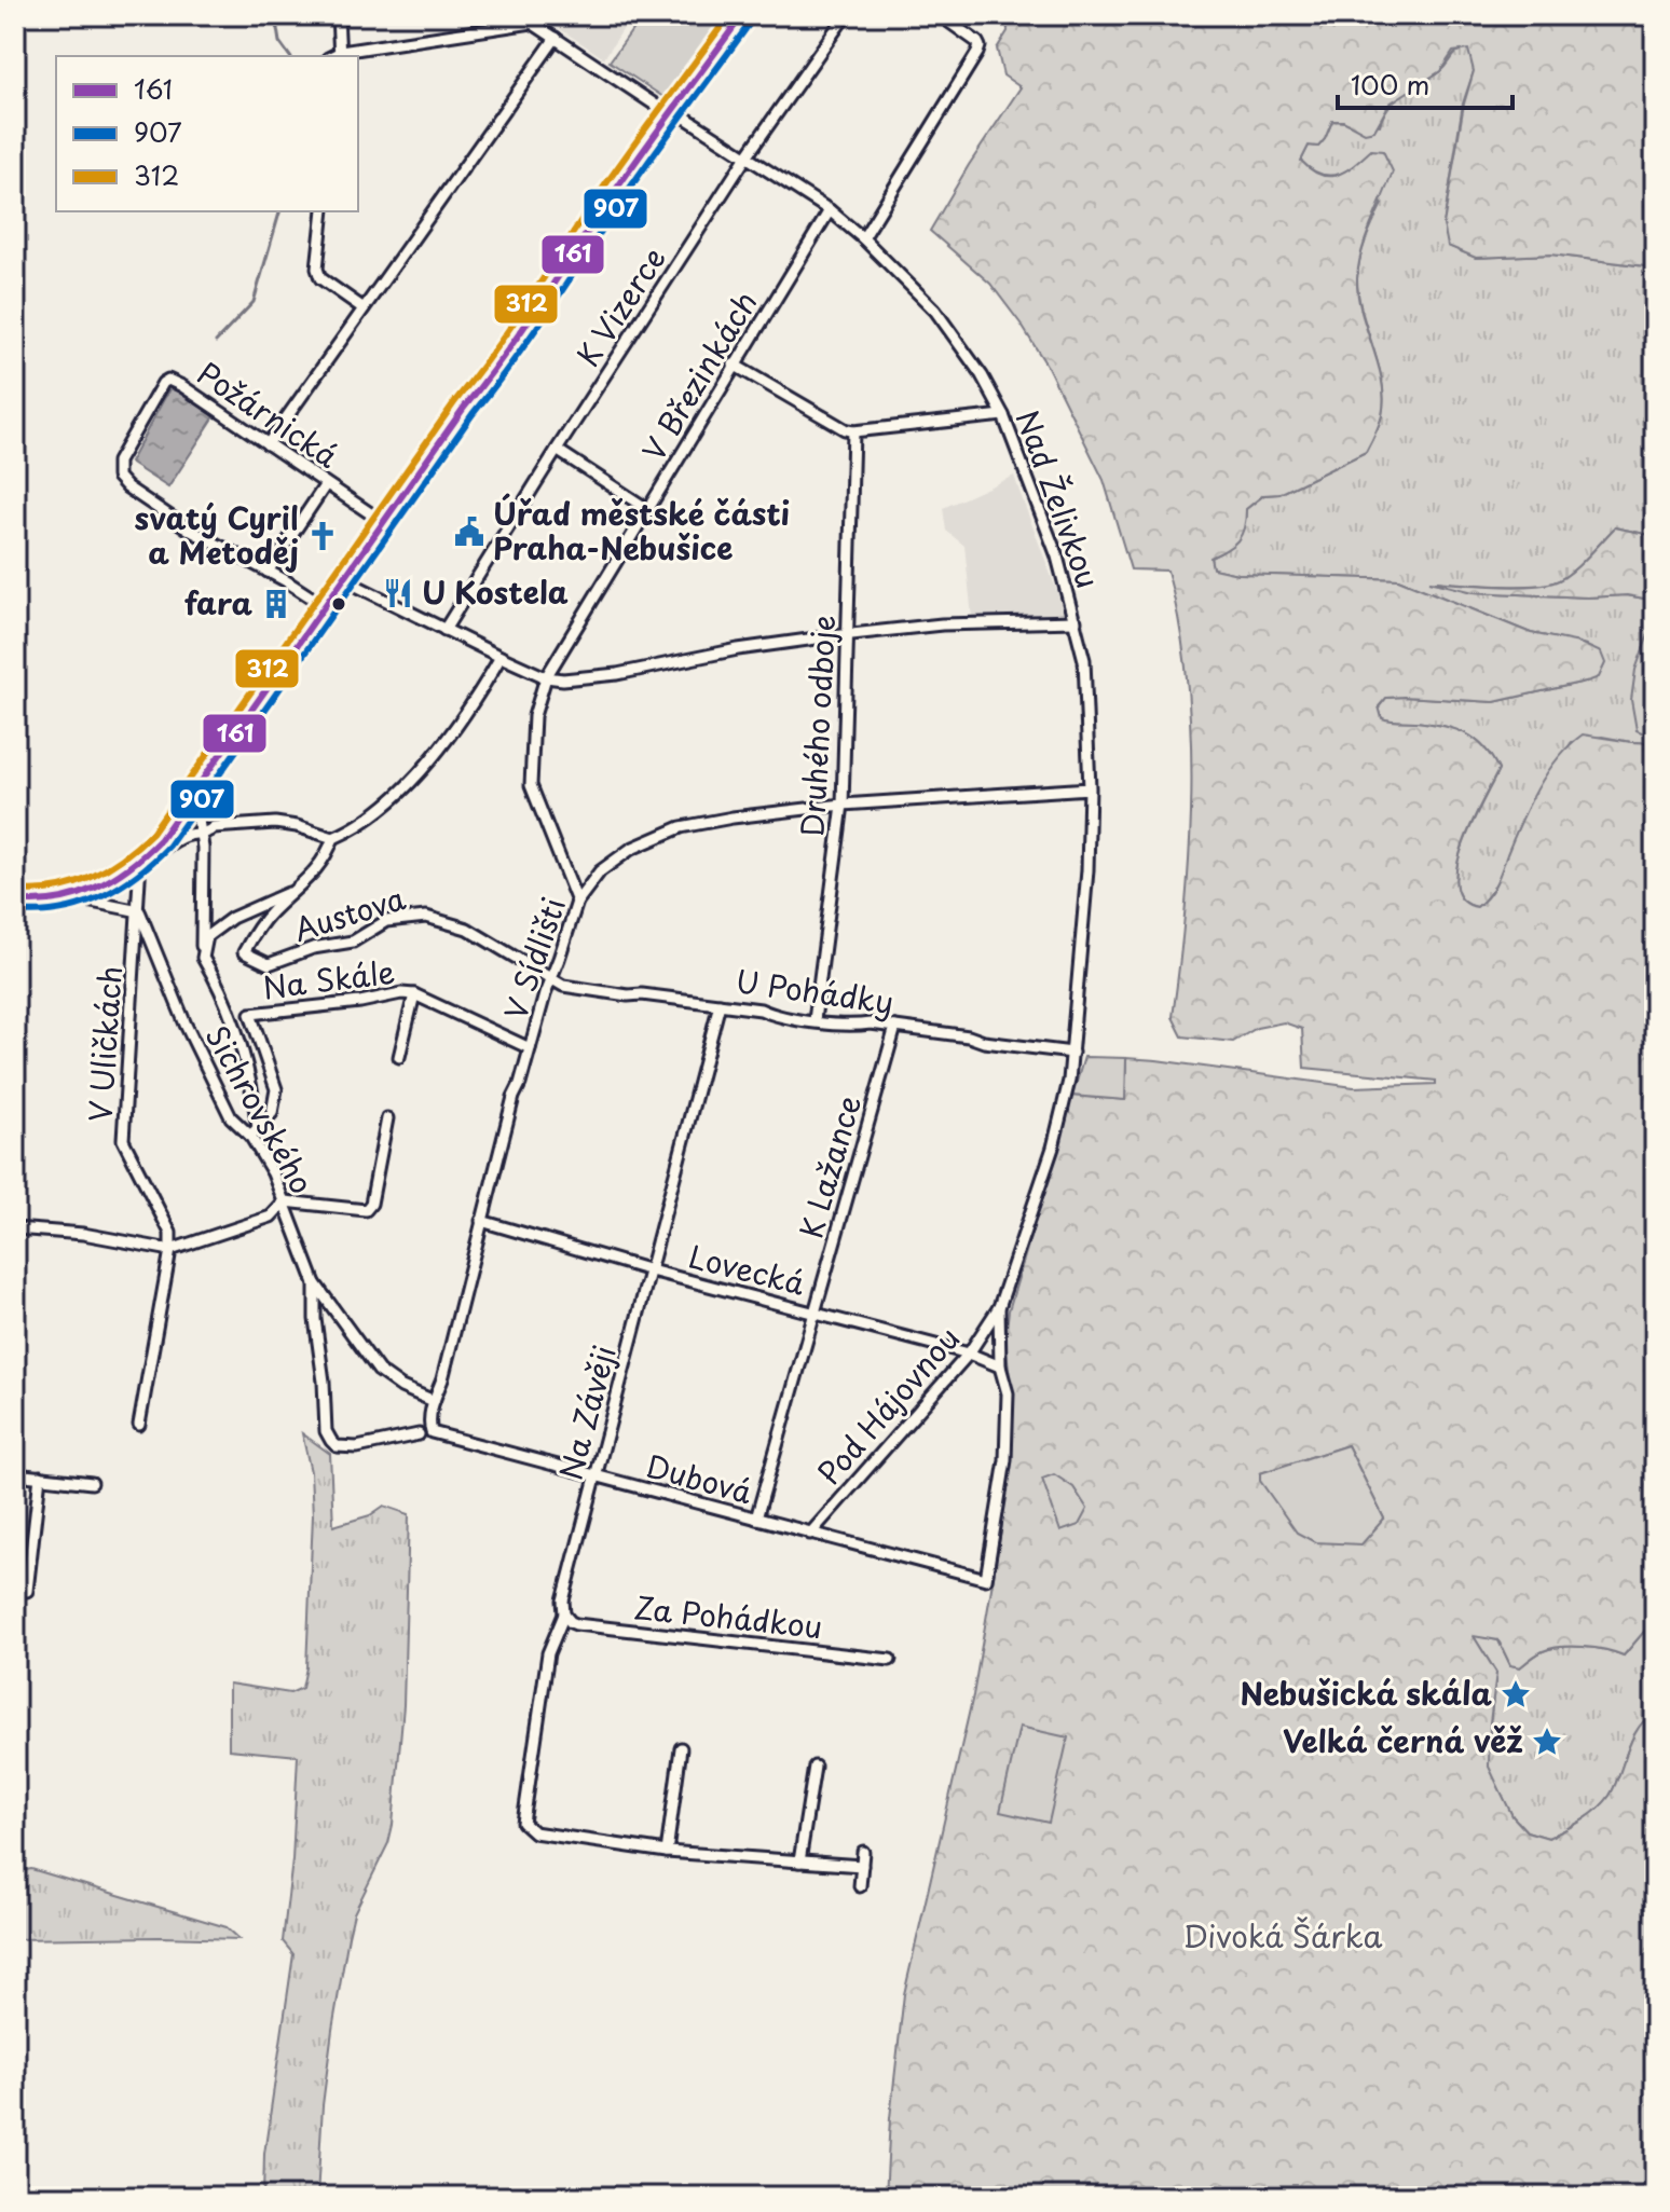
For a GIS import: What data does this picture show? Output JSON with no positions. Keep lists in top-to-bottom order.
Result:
{
  "streets": {
    "street": [
      "K Vizerce",
      "V Březinkách",
      "Požárnická",
      "Nad Želivkou",
      "Druhého odboje",
      "Austova",
      "V Sídlišti",
      "Na Skále",
      "U Pohádky",
      "V Uličkách",
      "Sichrovského",
      "K Lažance",
      "Lovecká",
      "Pod Hájovnou",
      "Na Závěji",
      "Dubová",
      "Za Pohádkou"
    ]
  },
  "crossings": [
    ["K Vizerce", "Nad Želivkou"],
    ["V Březinkách", "Nad Želivkou"],
    ["V Březinkách", "V Sídlišti"],
    ["Nad Želivkou", "V Sídlišti"],
    ["Nad Želivkou", "U Pohádky"],
    ["Nad Želivkou", "Pod Hájovnou"],
    ["Druhého odboje", "V Sídlišti"],
    ["Druhého odboje", "U Pohádky"],
    ["Austova", "V Sídlišti"],
    ["Austova", "U Pohádky"],
    ["V Sídlišti", "Na Skále"],
    ["V Sídlišti", "U Pohádky"],
    ["V Sídlišti", "Sichrovského"],
    ["V Sídlišti", "Lovecká"],
    ["V Sídlišti", "Dubová"],
    ["Na Skále", "Sichrovského"],
    ["U Pohádky", "K Lažance"],
    ["U Pohádky", "Pod Hájovnou"],
    ["U Pohádky", "Na Závěji"],
    ["V Uličkách", "Sichrovského"],
    ["Sichrovského", "Dubová"],
    ["K Lažance", "Lovecká"],
    ["K Lažance", "Dubová"],
    ["Lovecká", "Pod Hájovnou"],
    ["Lovecká", "Na Závěji"],
    ["Pod Hájovnou", "Dubová"],
    ["Na Závěji", "Dubová"],
    ["Na Závěji", "Za Pohádkou"]
  ],
  "parks": ["Divoká Šárka"],
  "places": {
    "public building": ["Úřad městské části Praha-Nebušice"],
    "church": ["svatý Cyril a Metoděj"],
    "restaurant": ["U Kostela"],
    "building": ["fara"],
    "place": ["Nebušická skála", "Velká černá věž"]
  },
  "lines": ["transit line 161", "transit line 312", "transit line 907"],
  "legend": ["161", "907", "312"],
  "scale_bar": "100 m"
}
